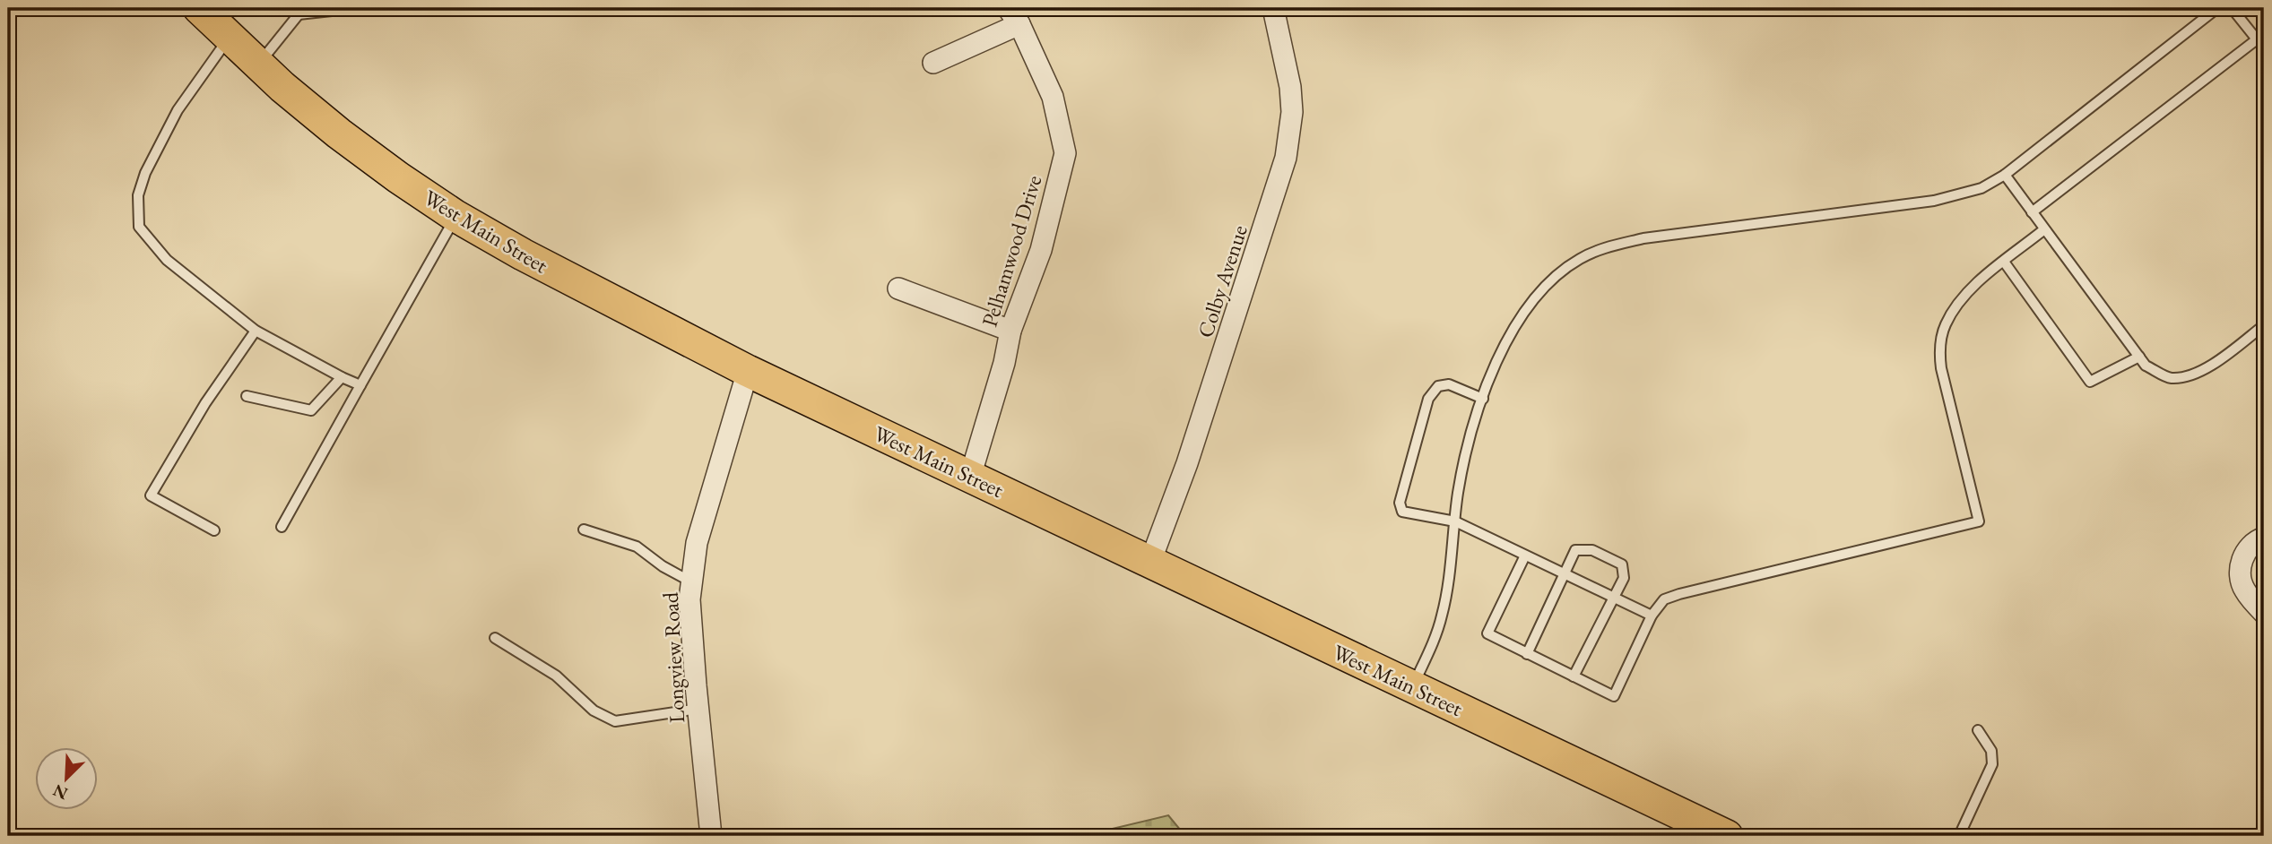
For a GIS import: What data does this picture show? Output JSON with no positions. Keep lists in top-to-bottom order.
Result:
{
  "streets": {
    "main road": ["West Main Street"],
    "street": ["Pelhamwood Drive", "Colby Avenue", "Longview Road"]
  },
  "crossings": [
    ["West Main Street", "Pelhamwood Drive"],
    ["West Main Street", "Colby Avenue"],
    ["West Main Street", "Longview Road"]
  ],
  "north": "bottom left"
}
